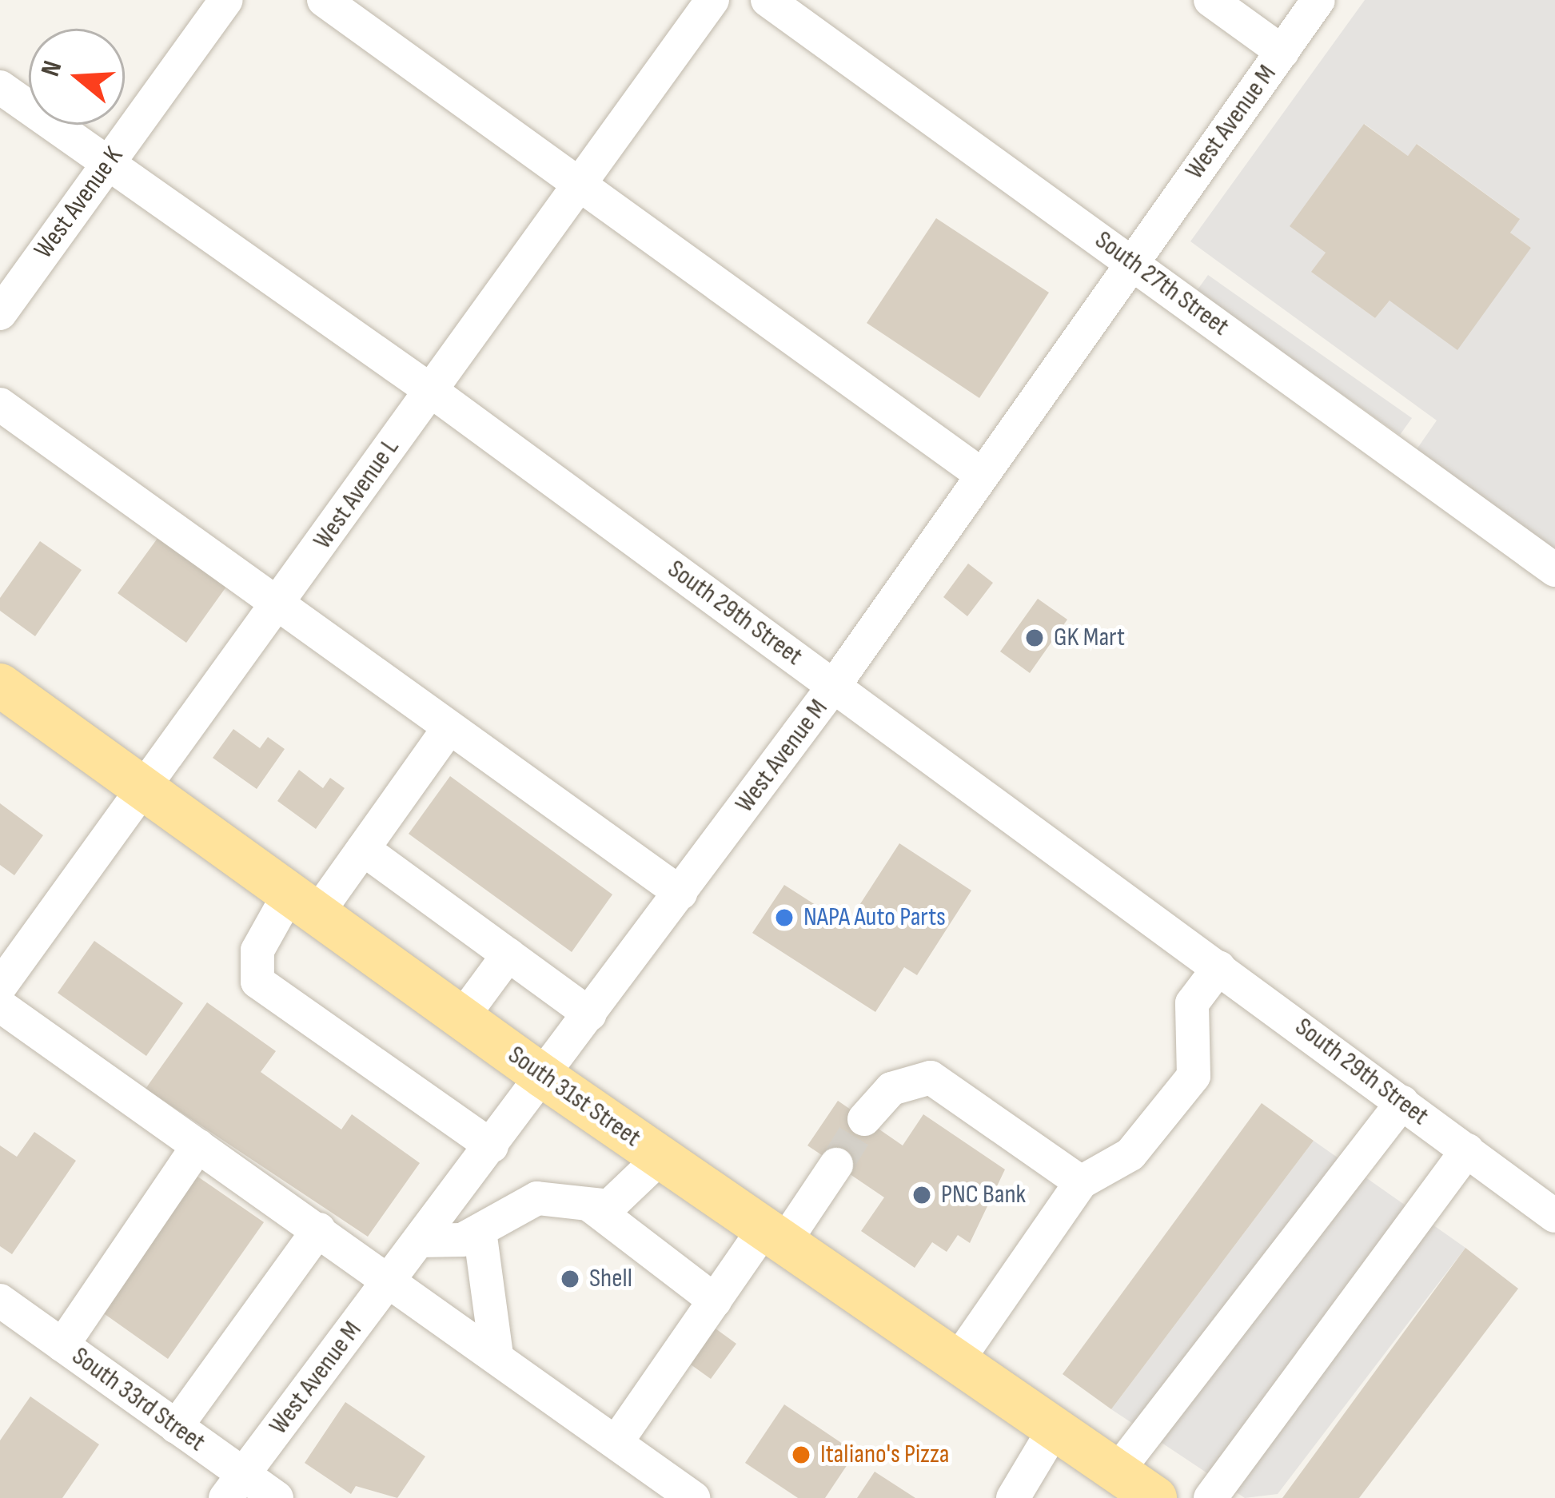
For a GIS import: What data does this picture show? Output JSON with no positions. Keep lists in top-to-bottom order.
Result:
{
  "streets": {
    "main road": ["South 31st Street"],
    "street": [
      "West Avenue M",
      "West Avenue K",
      "South 27th Street",
      "West Avenue L",
      "South 29th Street",
      "South 33rd Street"
    ]
  },
  "crossings": [
    ["West Avenue M", "South 27th Street"],
    ["West Avenue M", "South 29th Street"],
    ["West Avenue M", "South 31st Street"],
    ["West Avenue M", "South 33rd Street"],
    ["West Avenue K", "South 29th Street"],
    ["West Avenue L", "South 29th Street"],
    ["West Avenue L", "South 31st Street"]
  ],
  "places": [
    "GK Mart",
    "NAPA Auto Parts",
    "PNC Bank",
    "Shell",
    "Italiano's Pizza"
  ],
  "north": "left"
}
